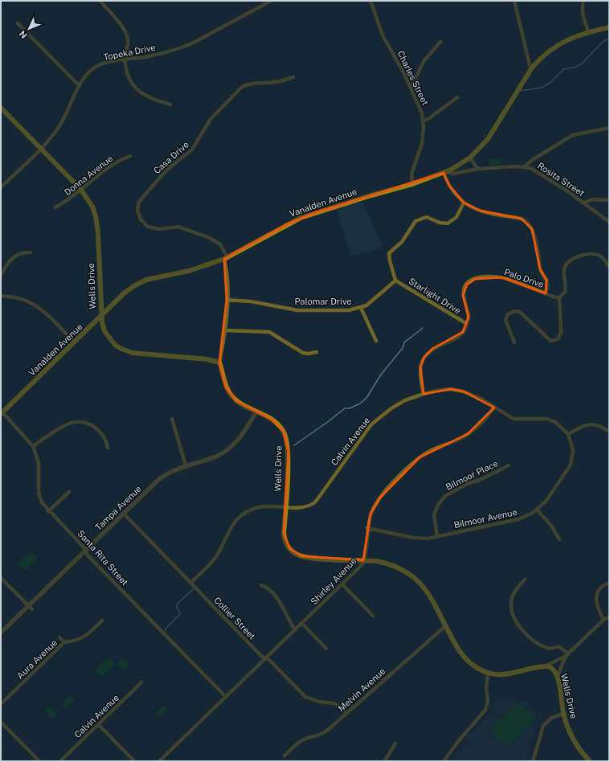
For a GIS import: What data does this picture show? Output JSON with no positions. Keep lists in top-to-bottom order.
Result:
{
  "streets": {
    "main road": ["Vanalden Avenue", "Wells Drive"],
    "street": [
      "Topeka Drive",
      "Charles Street",
      "Casa Drive",
      "Donna Avenue",
      "Rosita Street",
      "Palo Drive",
      "Starlight Drive",
      "Palomar Drive",
      "Calvin Avenue",
      "Bilmoor Place",
      "Tampa Avenue",
      "Bilmoor Avenue",
      "Santa Rita Street",
      "Shirley Avenue",
      "Collier Street",
      "Aura Avenue",
      "Melvin Avenue"
    ]
  },
  "crossings": [
    ["Topeka Drive", "Wells Drive"],
    ["Charles Street", "Vanalden Avenue"],
    ["Casa Drive", "Vanalden Avenue"],
    ["Casa Drive", "Wells Drive"],
    ["Casa Drive", "Palomar Drive"],
    ["Donna Avenue", "Wells Drive"],
    ["Rosita Street", "Vanalden Avenue"],
    ["Vanalden Avenue", "Wells Drive"],
    ["Vanalden Avenue", "Santa Rita Street"],
    ["Palo Drive", "Starlight Drive"],
    ["Wells Drive", "Calvin Avenue"],
    ["Wells Drive", "Tampa Avenue"],
    ["Wells Drive", "Shirley Avenue"],
    ["Wells Drive", "Melvin Avenue"],
    ["Starlight Drive", "Palomar Drive"],
    ["Calvin Avenue", "Bilmoor Avenue"],
    ["Calvin Avenue", "Shirley Avenue"],
    ["Calvin Avenue", "Collier Street"],
    ["Bilmoor Place", "Bilmoor Avenue"],
    ["Tampa Avenue", "Santa Rita Street"],
    ["Tampa Avenue", "Collier Street"],
    ["Bilmoor Avenue", "Shirley Avenue"],
    ["Santa Rita Street", "Shirley Avenue"],
    ["Shirley Avenue", "Collier Street"],
    ["Collier Street", "Melvin Avenue"]
  ],
  "north": "bottom left"
}
